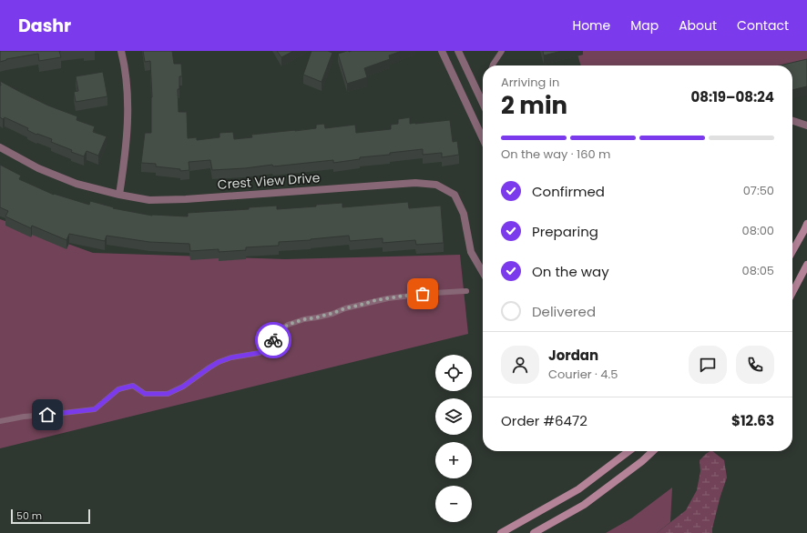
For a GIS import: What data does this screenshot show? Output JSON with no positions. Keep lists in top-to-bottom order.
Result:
{
  "streets": {
    "street": ["Crest View Drive"]
  },
  "scale_bar": "50 m",
  "page": {
    "header": "Dashr",
    "nav": [
      "Home",
      "Map",
      "About",
      "Contact"
    ],
    "heading": ["2 min", "Arriving in", "08:19–08:24"],
    "panel": [
      "Jordan",
      "Courier · 4.5",
      "Order #6472",
      "$12.63"
    ],
    "bar": "On the way · 160 m",
    "list": [
      ["Confirmed", "07:50"],
      ["Preparing", "08:00"],
      ["On the way", "08:05"],
      "Delivered"
    ],
    "map_buttons": ["+", "−"],
    "scale": "50 m"
  }
}
